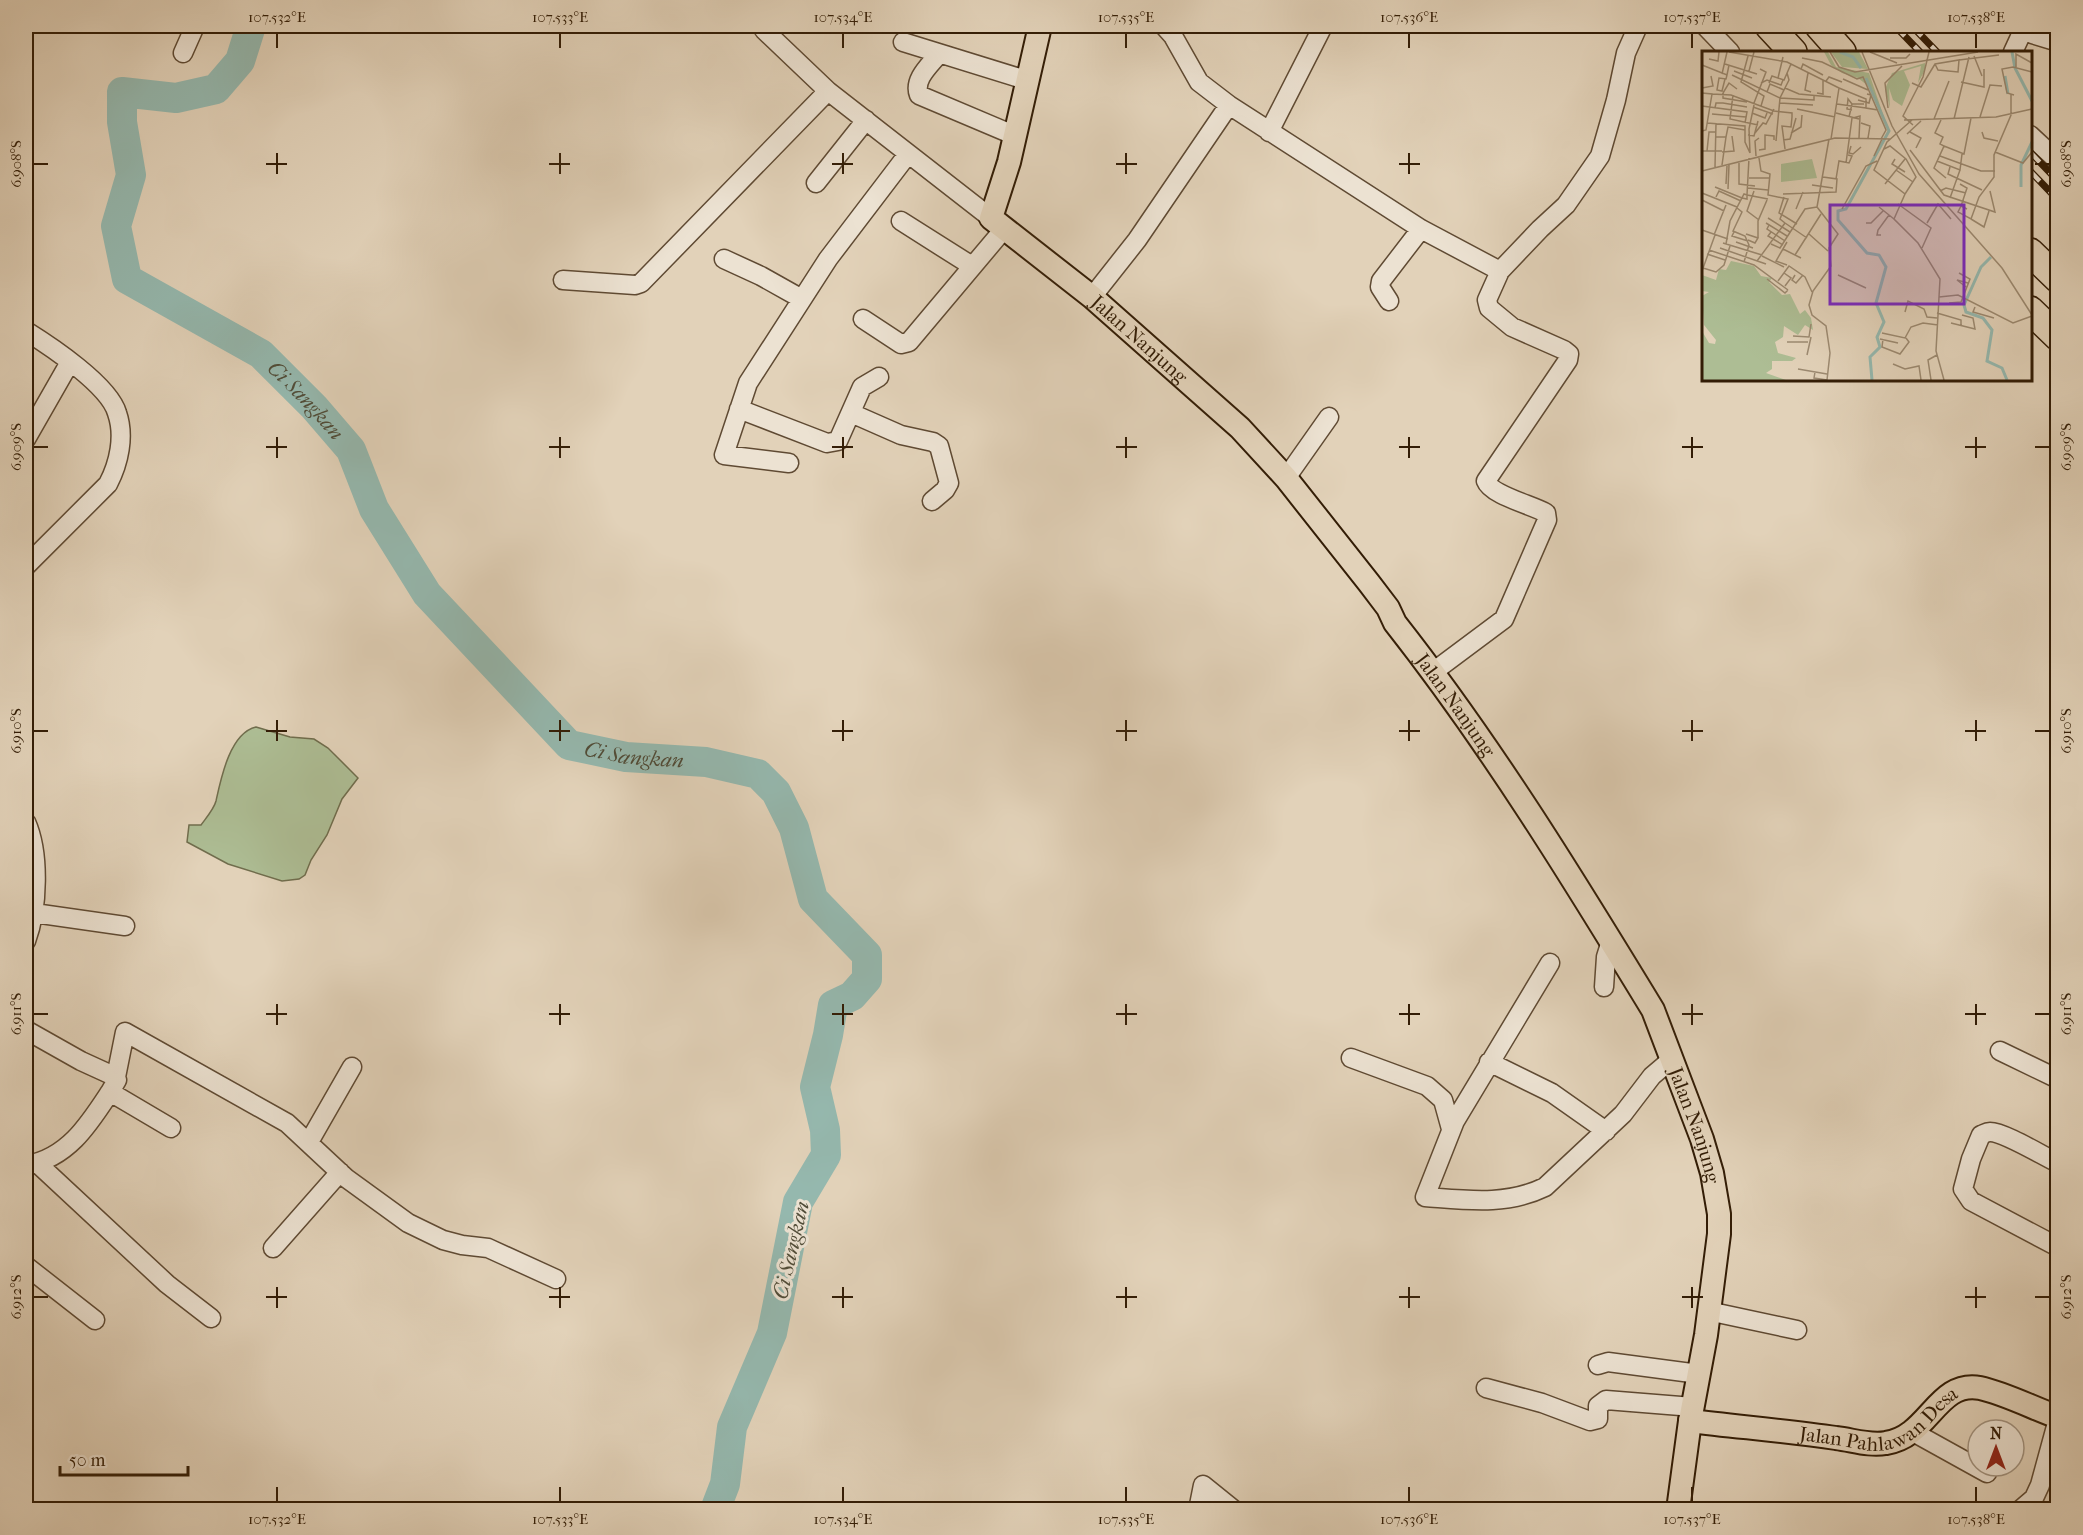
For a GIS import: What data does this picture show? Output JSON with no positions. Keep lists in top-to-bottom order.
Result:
{
  "streets": {
    "main road": ["Jalan Nanjung", "Jalan Pahlawan Desa"]
  },
  "crossings": [
    ["Jalan Nanjung", "Jalan Pahlawan Desa"]
  ],
  "water": ["Ci Sangkan"],
  "scale_bar": "50 m",
  "north": "top",
  "coordinates": [
    "107.532°E",
    "107.533°E",
    "107.534°E",
    "107.535°E",
    "107.536°E",
    "107.537°E",
    "107.538°E",
    "6.908°S",
    "6.909°S",
    "6.910°S",
    "6.911°S",
    "6.912°S"
  ]
}
